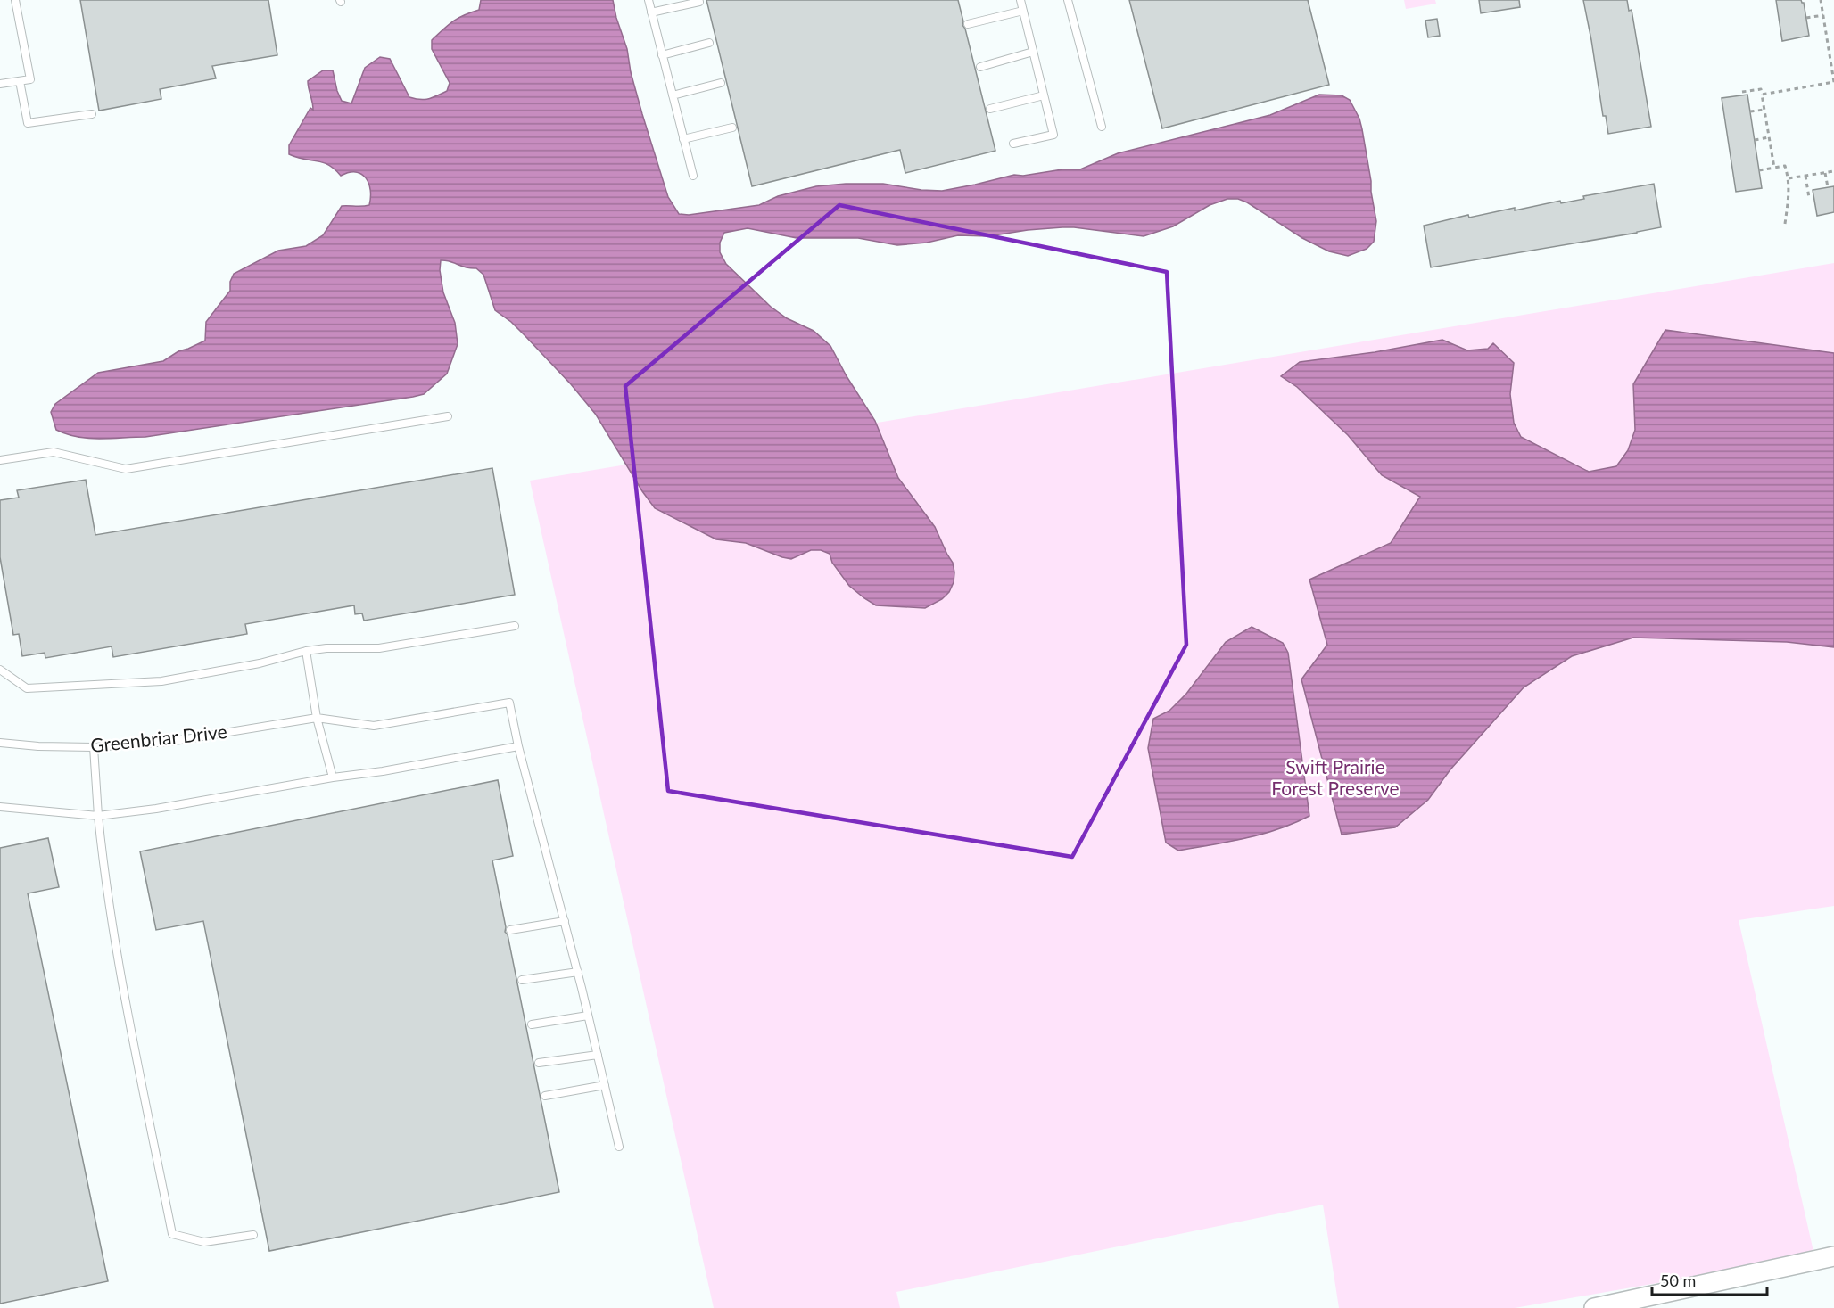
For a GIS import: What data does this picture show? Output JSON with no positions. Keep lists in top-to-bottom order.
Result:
{
  "streets": {
    "lane": ["Greenbriar Drive"]
  },
  "parks": ["Swift Prairie Forest Preserve"],
  "scale_bar": "50 m"
}
